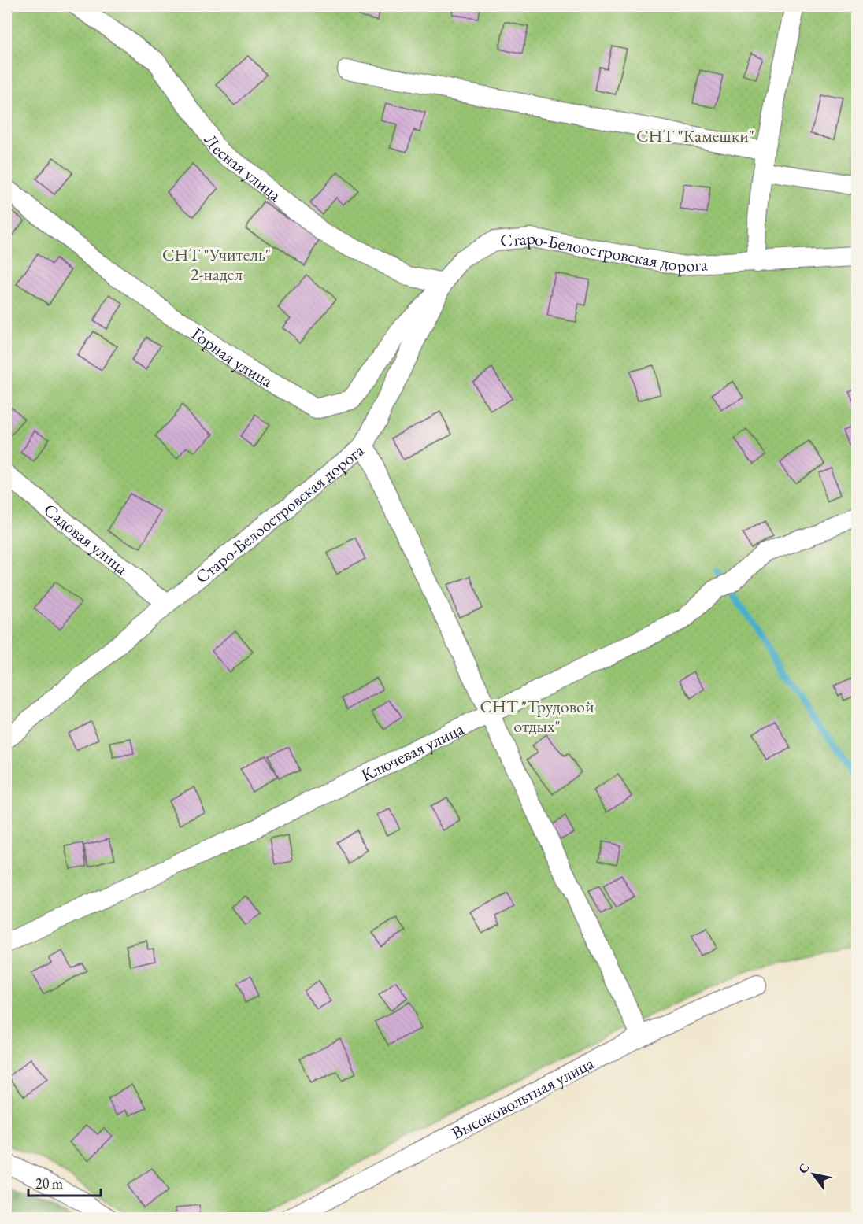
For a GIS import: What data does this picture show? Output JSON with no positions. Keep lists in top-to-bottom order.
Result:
{
  "streets": {
    "street": [
      "Лесная улица",
      "Старо-Белоостровская дорога",
      "Горная улица",
      "Садовая улица",
      "Ключевая улица",
      "Высоковольтная улица"
    ]
  },
  "crossings": [
    ["Лесная улица", "Старо-Белоостровская дорога"],
    ["Лесная улица", "Горная улица"],
    ["Старо-Белоостровская дорога", "Горная улица"],
    ["Старо-Белоостровская дорога", "Садовая улица"]
  ],
  "parks": ["СНТ \"Камешки\"", "СНТ \"Учитель\" 2-надел", "СНТ \"Трудовой отдых\""],
  "scale_bar": "20 m",
  "north": "top left"
}
